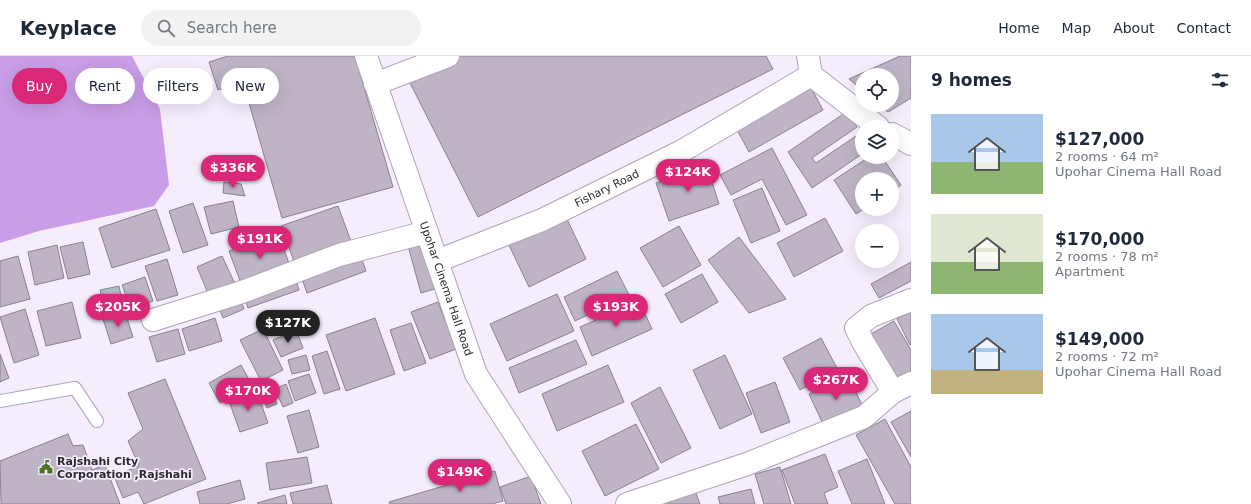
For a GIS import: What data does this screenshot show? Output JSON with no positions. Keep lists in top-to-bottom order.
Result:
{
  "streets": {
    "street": ["Fishary Road", "Upohar Cinema Hall Road"]
  },
  "crossings": [
    ["Fishary Road", "Upohar Cinema Hall Road"]
  ],
  "places": {
    "public building": ["Rajshahi City Corporation ,Rajshahi"]
  },
  "page": {
    "header": "Keyplace",
    "search": "Search here",
    "nav": [
      "Home",
      "Map",
      "About",
      "Contact"
    ],
    "heading": "9 homes",
    "map_buttons": ["+", "−"],
    "chip": [
      "Buy",
      "Rent",
      "Filters",
      "New"
    ],
    "list": [
      {
        "name": "$127,000",
        "note": "2 rooms · 64 m² · Upohar Cinema Hall Road"
      },
      {
        "name": "$170,000",
        "note": "2 rooms · 78 m² · Apartment"
      },
      {
        "name": "$149,000",
        "note": "2 rooms · 72 m² · Upohar Cinema Hall Road"
      }
    ],
    "price": [
      "$336K",
      "$124K",
      "$191K",
      "$205K",
      "$193K",
      "$127K",
      "$267K",
      "$170K",
      "$149K"
    ]
  }
}
